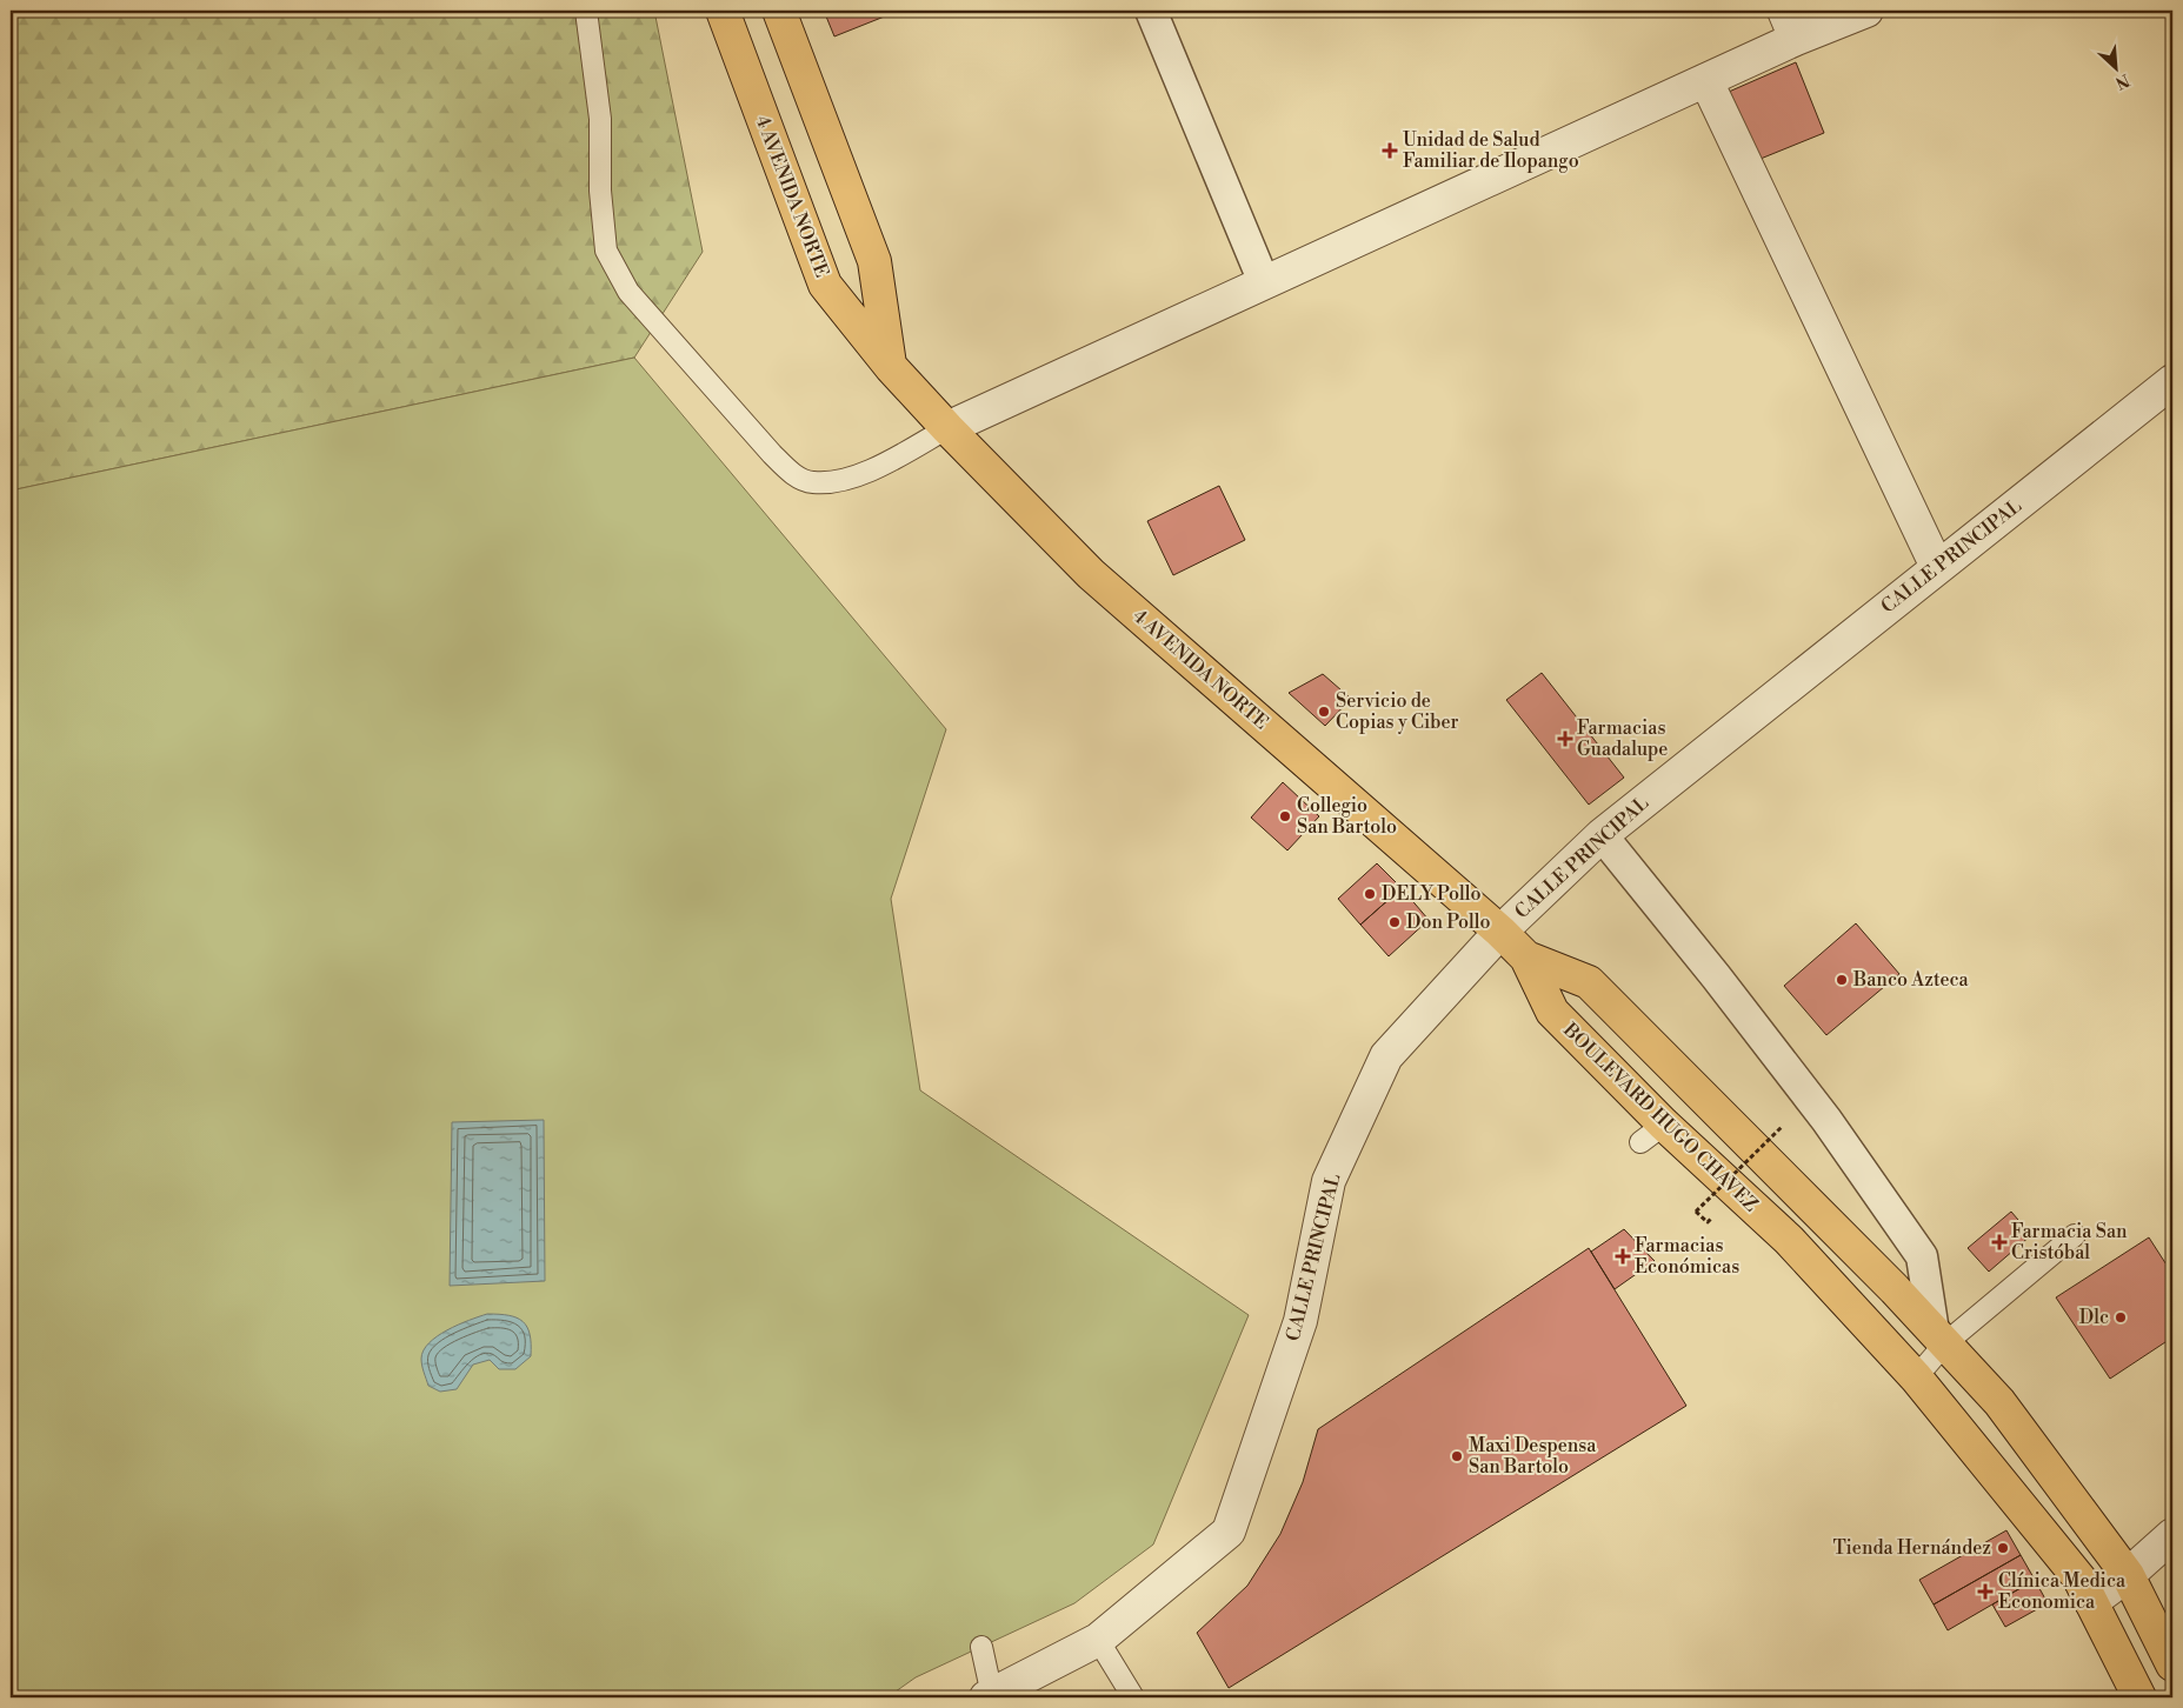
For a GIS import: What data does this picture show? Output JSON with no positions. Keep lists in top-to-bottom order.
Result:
{
  "streets": {
    "main road": ["4 AVENIDA NORTE", "BOULEVARD HUGO CHAVEZ"],
    "street": ["CALLE PRINCIPAL"]
  },
  "crossings": [
    ["4 AVENIDA NORTE", "CALLE PRINCIPAL"],
    ["4 AVENIDA NORTE", "BOULEVARD HUGO CHAVEZ"]
  ],
  "places": {
    "health": [
      "Unidad de Salud Familiar de Ilopango",
      "Farmacias Guadalupe",
      "Farmacia San Cristóbal",
      "Farmacias Económicas",
      "Clínica Medica Economica"
    ],
    "other": [
      "Servicio de Copias y Ciber",
      "Collegio San Bartolo",
      "DELY Pollo",
      "Don Pollo",
      "Banco Azteca",
      "Dlc",
      "Maxi Despensa San Bartolo",
      "Tienda Hernández"
    ]
  },
  "north": "bottom right"
}
